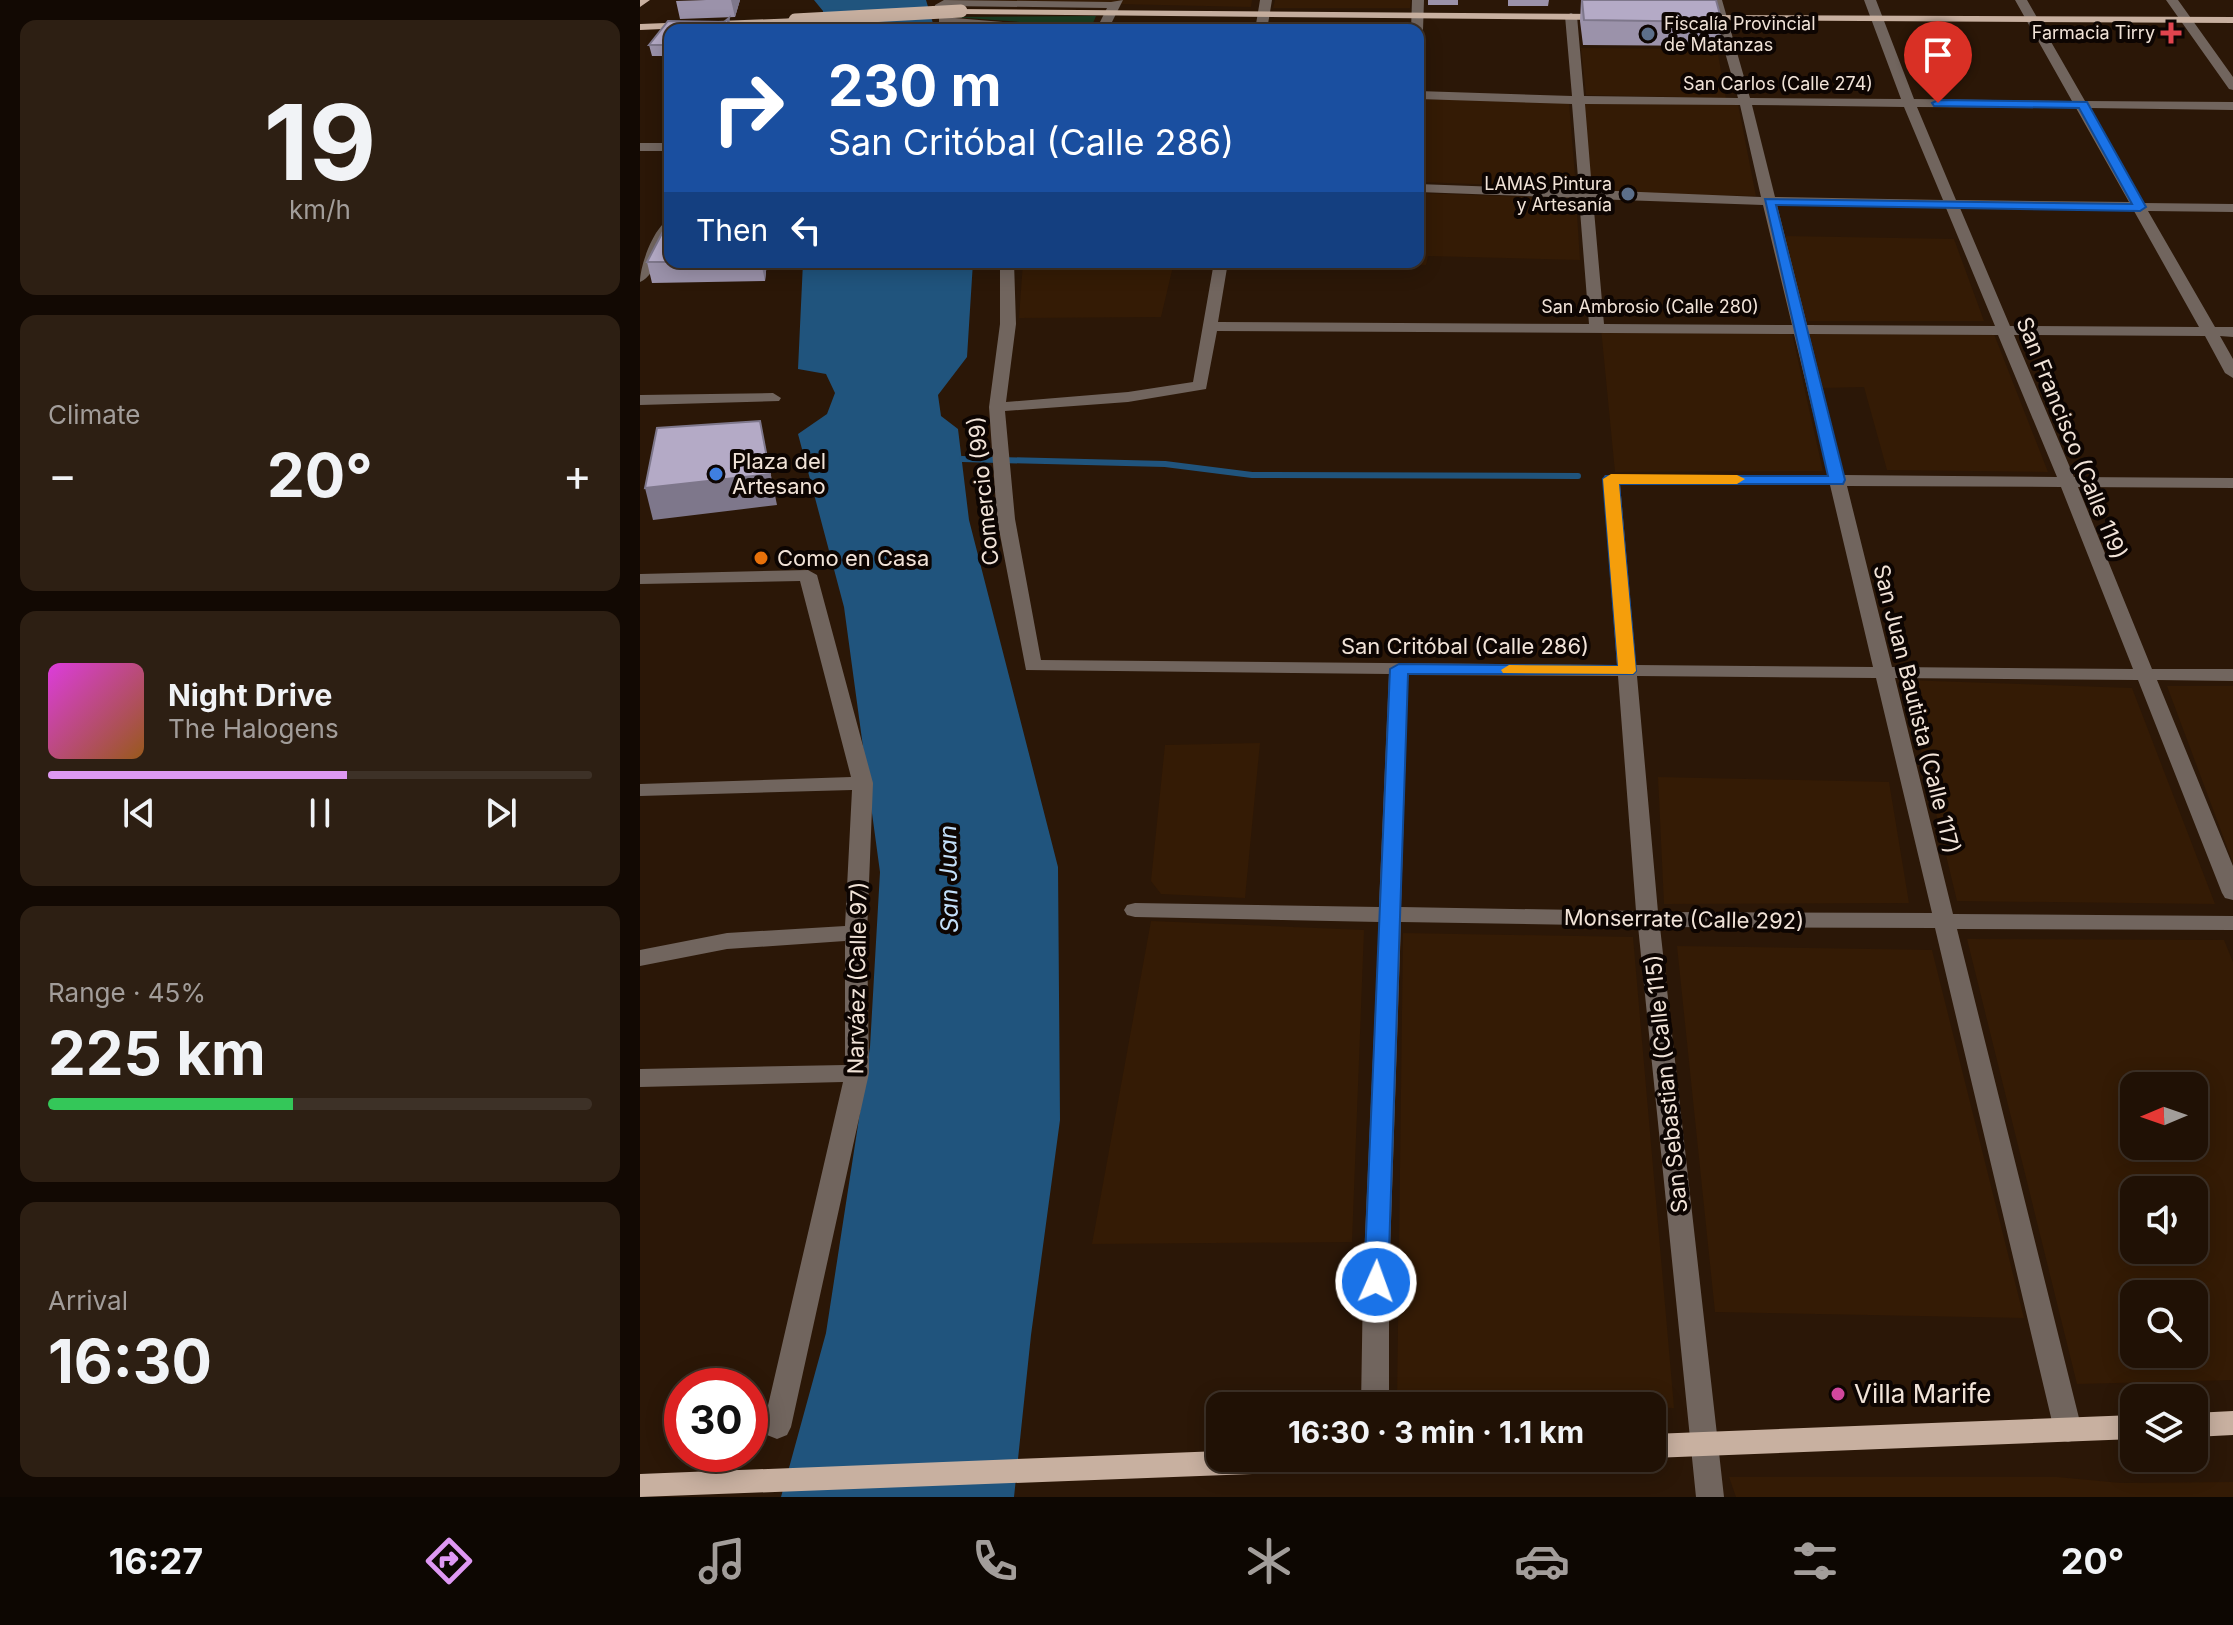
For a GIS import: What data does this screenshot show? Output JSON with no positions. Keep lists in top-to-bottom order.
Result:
{
  "streets": {
    "street": [
      "San Carlos (Calle 274)",
      "San Ambrosio (Calle 280)",
      "San Francisco (Calle 119)",
      "Comercio (99)",
      "San Critóbal (Calle 286)",
      "San Juan Bautista (Calle 117)",
      "Monserrate (Calle 292)",
      "Narváez (Calle 97)",
      "San Sebastian (Calle 115)"
    ]
  },
  "crossings": [
    ["San Carlos (Calle 274)", "San Francisco (Calle 119)"],
    ["San Carlos (Calle 274)", "San Juan Bautista (Calle 117)"],
    ["San Ambrosio (Calle 280)", "San Francisco (Calle 119)"],
    ["San Ambrosio (Calle 280)", "San Juan Bautista (Calle 117)"],
    ["San Francisco (Calle 119)", "San Critóbal (Calle 286)"],
    ["Comercio (99)", "San Critóbal (Calle 286)"],
    ["San Critóbal (Calle 286)", "San Juan Bautista (Calle 117)"],
    ["San Critóbal (Calle 286)", "San Sebastian (Calle 115)"],
    ["San Juan Bautista (Calle 117)", "Monserrate (Calle 292)"],
    ["San Juan Bautista (Calle 117)", "San Sebastian (Calle 115)"],
    ["Monserrate (Calle 292)", "San Sebastian (Calle 115)"]
  ],
  "water": ["San Juan"],
  "places": {
    "health": ["Farmacia Tirry"],
    "other": [
      "Fiscalía Provincial de Matanzas",
      "LAMAS Pintura y Artesanía",
      "Plaza del Artesano",
      "Como en Casa",
      "Villa Marife"
    ]
  },
  "north": "left",
  "page": {
    "tile": [
      ["19", "km/h"],
      "Climate",
      ["Range · 45%", "225 km"],
      ["Arrival", "16:30"]
    ],
    "turn": ["230 m", "San Critóbal (Calle 286)"],
    "then": "Then",
    "heat": ["−", "20°", "+"],
    "song": ["Night Drive", "The Halogens"],
    "limit": "30",
    "trip": "16:30 · 3 min · 1.1 km",
    "tabs": ["16:27", "20°"]
  }
}
